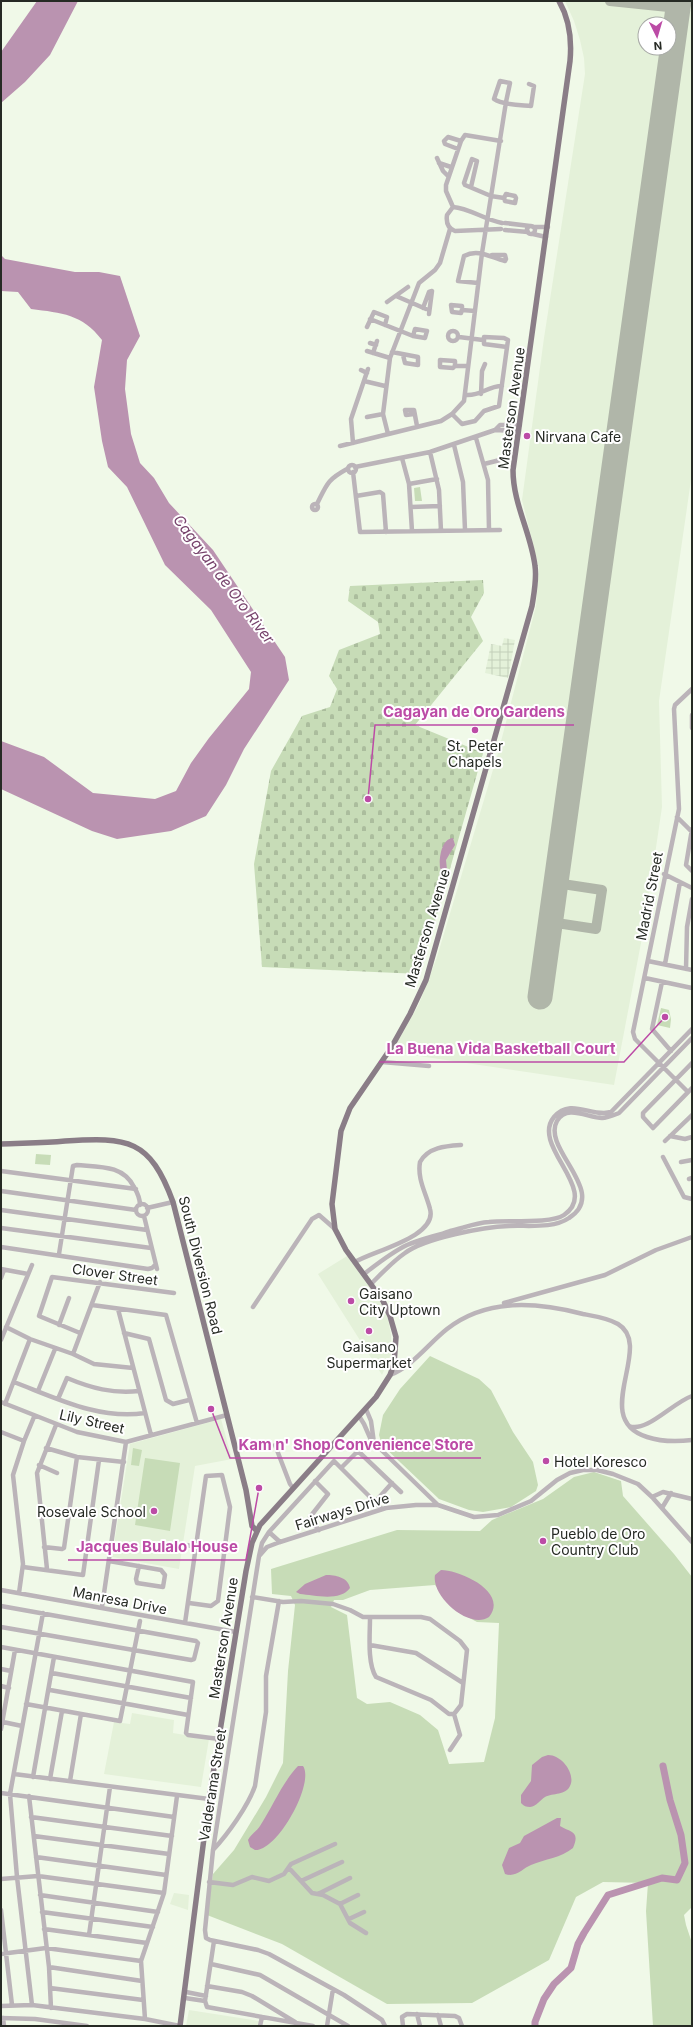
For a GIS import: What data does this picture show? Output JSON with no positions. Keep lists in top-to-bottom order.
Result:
{
  "streets": {
    "main road": ["Masterson Avenue", "South Diversion Road"],
    "street": [
      "Madrid Street",
      "Clover Street",
      "Lily Street",
      "Fairways Drive",
      "Manresa Drive",
      "Valderama Street"
    ]
  },
  "crossings": [
    ["Masterson Avenue", "South Diversion Road"],
    ["Masterson Avenue", "Manresa Drive"],
    ["South Diversion Road", "Lily Street"],
    ["Fairways Drive", "Valderama Street"]
  ],
  "water": ["Cagayan de Oro River"],
  "places": [
    "Nirvana Cafe",
    "St. Peter Chapels",
    "Cagayan de Oro Gardens",
    "La Buena Vida Basketball Court",
    "Gaisano City Uptown",
    "Gaisano Supermarket",
    "Kam n' Shop Convenience Store",
    "Hotel Koresco",
    "Jacques Bulalo House",
    "Rosevale School",
    "Pueblo de Oro Country Club"
  ],
  "north": "bottom"
}
